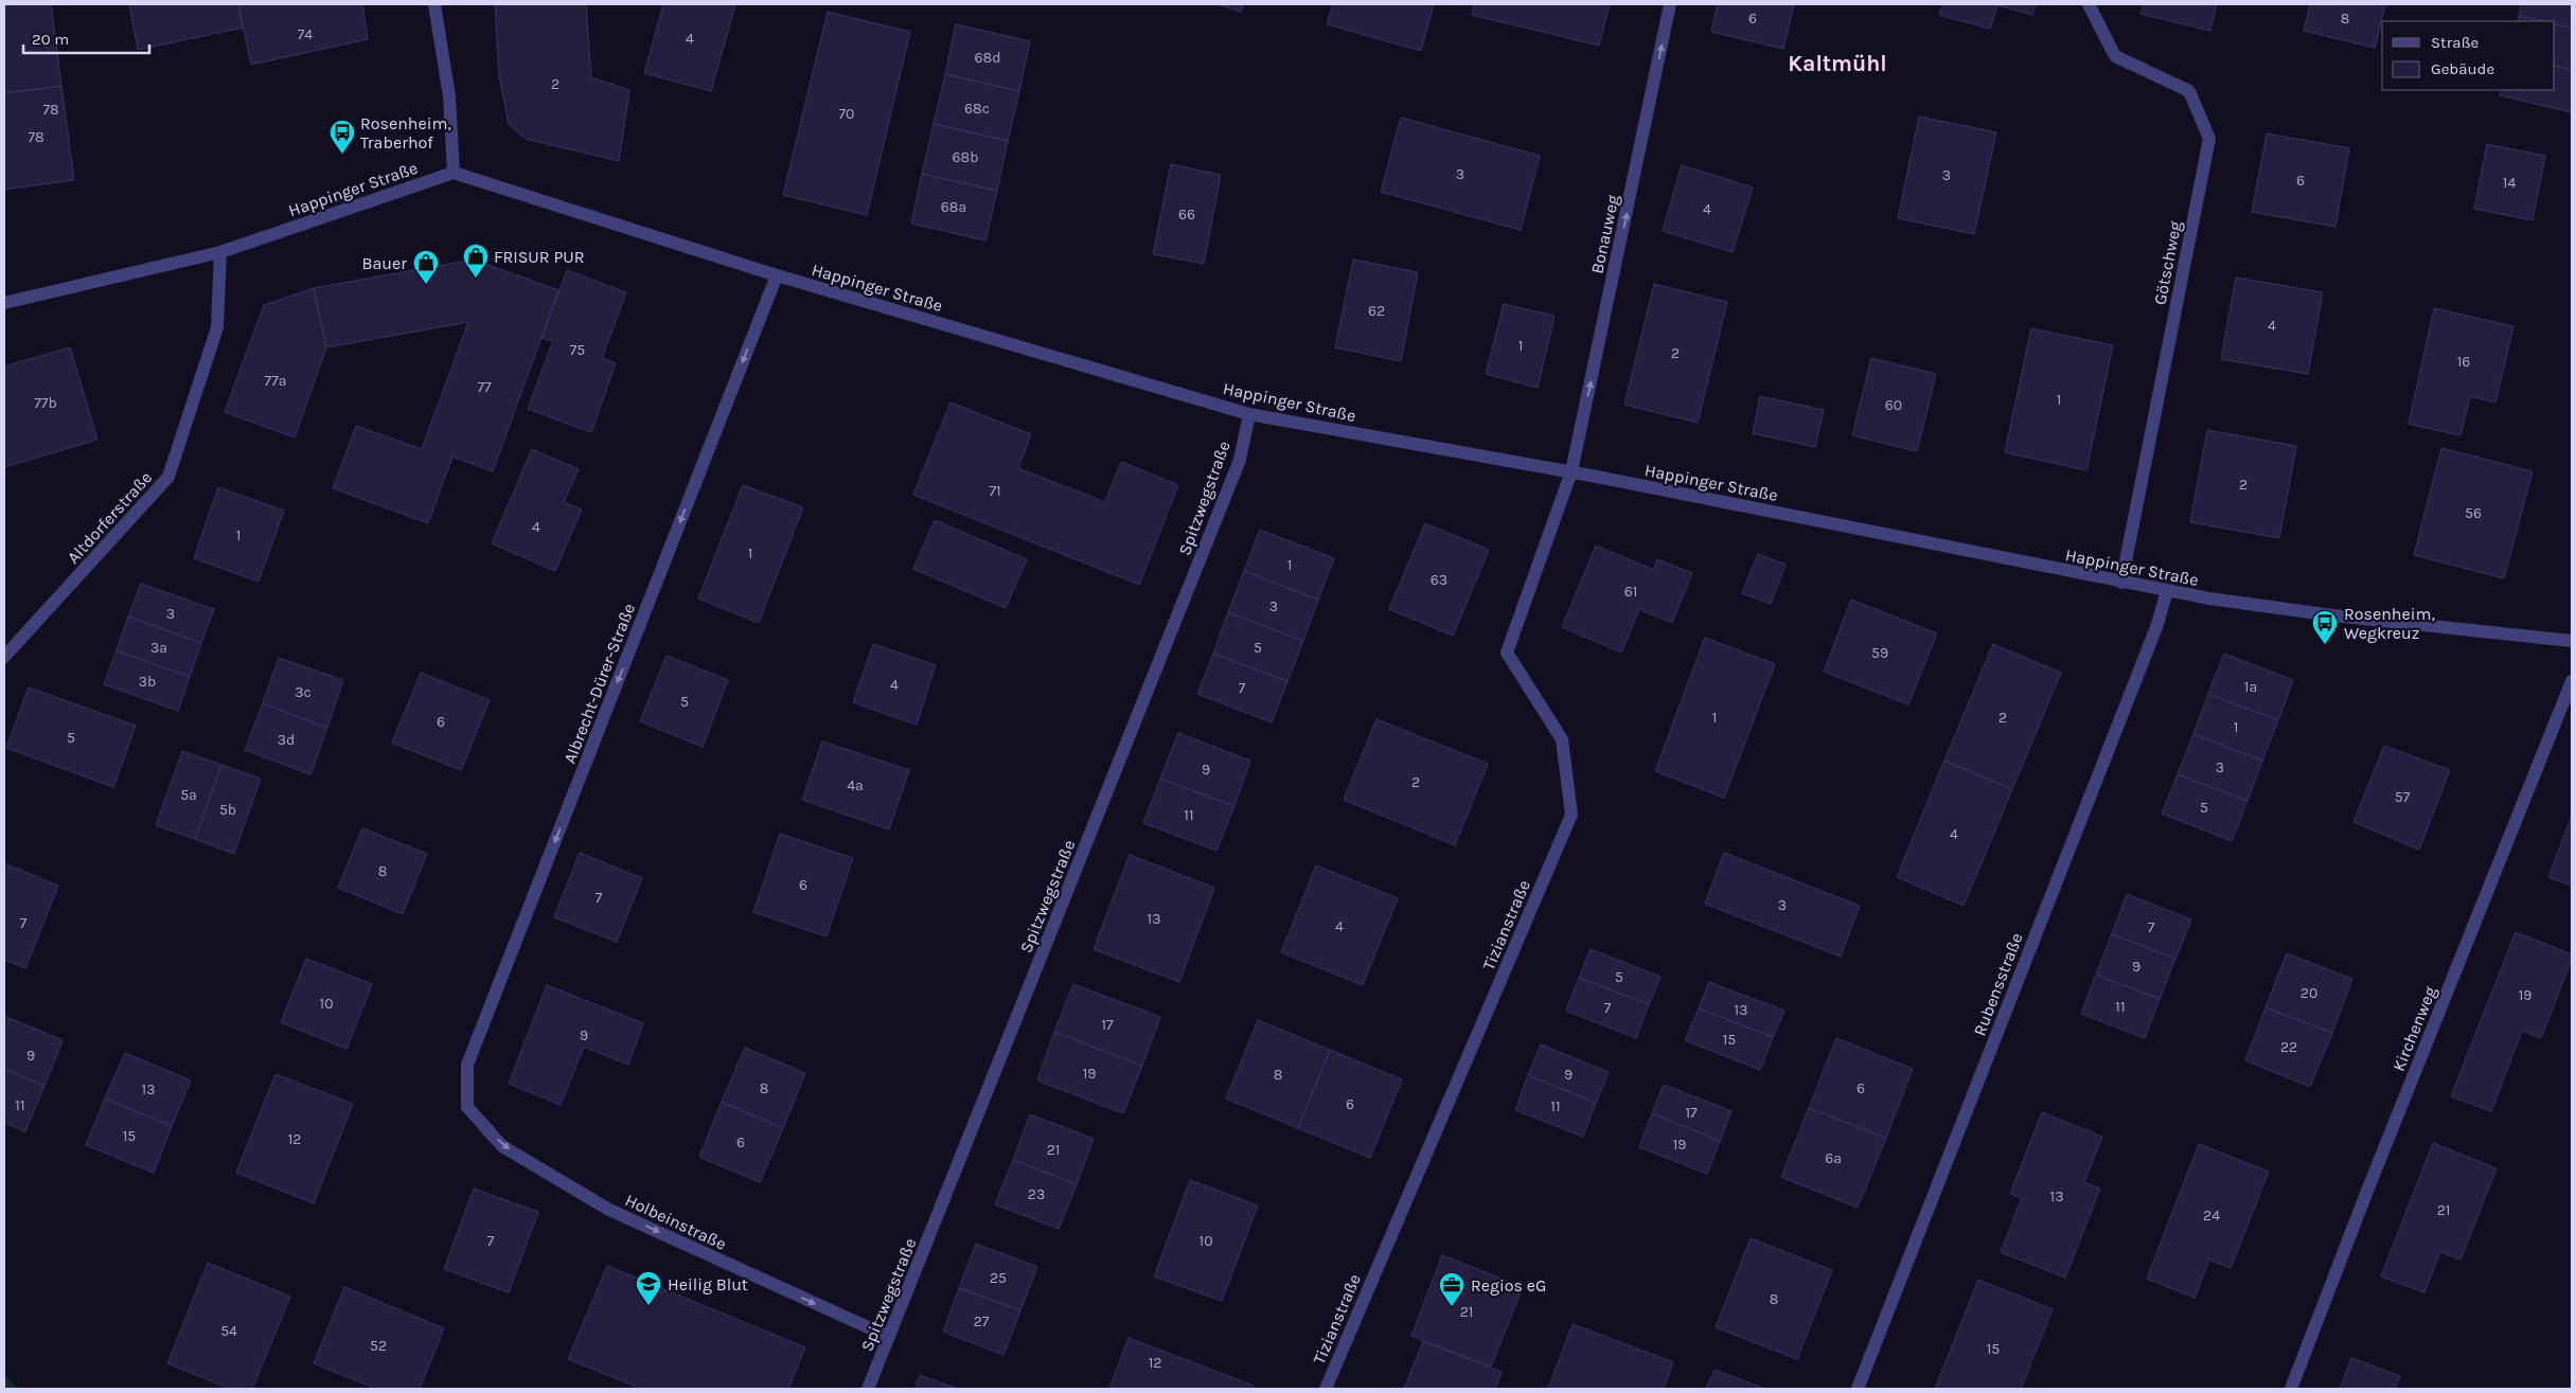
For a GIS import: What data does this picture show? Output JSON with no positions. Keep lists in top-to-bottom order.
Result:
{
  "streets": {
    "street": [
      "Happinger Straße",
      "Bonauweg",
      "Götschweg",
      "Spitzwegstraße",
      "Altdorferstraße",
      "Albrecht-Dürer-Straße",
      "Tizianstraße",
      "Rubensstraße",
      "Kirchenweg",
      "Holbeinstraße"
    ]
  },
  "crossings": [
    ["Happinger Straße", "Bonauweg"],
    ["Happinger Straße", "Götschweg"],
    ["Happinger Straße", "Spitzwegstraße"],
    ["Happinger Straße", "Altdorferstraße"],
    ["Happinger Straße", "Albrecht-Dürer-Straße"],
    ["Happinger Straße", "Tizianstraße"],
    ["Happinger Straße", "Rubensstraße"],
    ["Bonauweg", "Tizianstraße"],
    ["Spitzwegstraße", "Holbeinstraße"],
    ["Albrecht-Dürer-Straße", "Holbeinstraße"]
  ],
  "one_way": ["Bonauweg", "Albrecht-Dürer-Straße", "Holbeinstraße"],
  "districts": ["Kaltmühl"],
  "places": {
    "bus stop": ["Rosenheim, Traberhof", "Rosenheim, Wegkreuz"],
    "shop": ["FRISUR PUR", "Bauer"],
    "school or university": ["Heilig Blut"],
    "office": ["Regios eG"]
  },
  "house_numbers": [
    "6",
    "8",
    "74",
    "4",
    "68d",
    "2",
    "68c",
    "78",
    "70",
    "78",
    "68b",
    "3",
    "3",
    "6",
    "14",
    "68a",
    "4",
    "66",
    "62",
    "4",
    "1",
    "75",
    "2",
    "16",
    "77a",
    "77",
    "1",
    "77b",
    "60",
    "2",
    "71",
    "56",
    "4",
    "1",
    "1",
    "1",
    "63",
    "61",
    "3",
    "3",
    "3a",
    "5",
    "59",
    "3b",
    "4",
    "1a",
    "7",
    "3c",
    "5",
    "1",
    "2",
    "6",
    "1",
    "5",
    "3d",
    "3",
    "9",
    "2",
    "4a",
    "5a",
    "57",
    "5",
    "5b",
    "11",
    "4",
    "8",
    "6",
    "7",
    "3",
    "13",
    "7",
    "4",
    "7",
    "9",
    "5",
    "20",
    "19",
    "10",
    "11",
    "7",
    "13",
    "17",
    "9",
    "15",
    "22",
    "9",
    "19",
    "8",
    "9",
    "8",
    "6",
    "13",
    "6",
    "11",
    "11",
    "17",
    "15",
    "12",
    "6",
    "19",
    "21",
    "6a",
    "23",
    "13",
    "21",
    "24",
    "7",
    "10",
    "25",
    "8",
    "21",
    "27",
    "54",
    "52",
    "15",
    "12"
  ],
  "legend": ["Straße", "Gebäude"],
  "scale_bar": "20 m"
}
